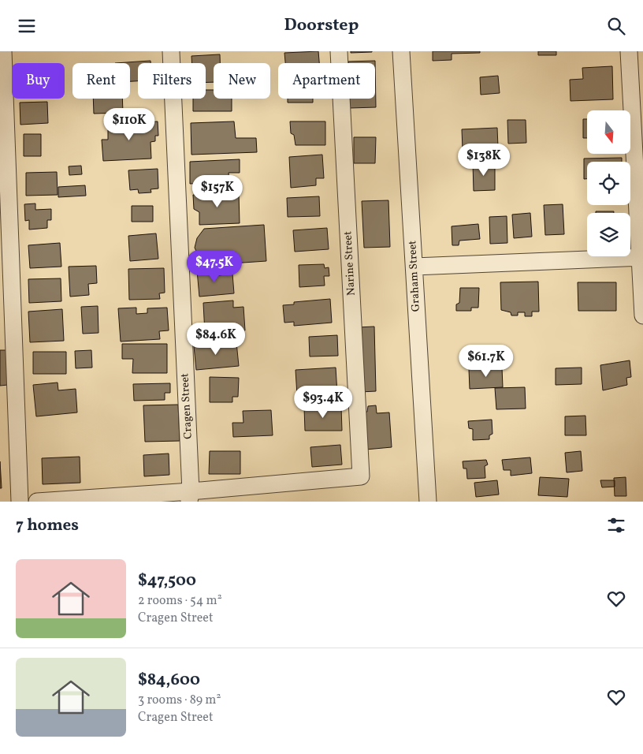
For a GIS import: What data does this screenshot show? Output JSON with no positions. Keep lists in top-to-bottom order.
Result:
{
  "streets": {
    "street": ["Narine Street", "Graham Street", "Cragen Street"]
  },
  "crossings": [
    ["Narine Street", "Cragen Street"]
  ],
  "north": "bottom",
  "page": {
    "header": "Doorstep",
    "chip": [
      "Buy",
      "Rent",
      "Filters",
      "New",
      "Apartment"
    ],
    "price": [
      "$110K",
      "$138K",
      "$157K",
      "$47.5K",
      "$84.6K",
      "$61.7K",
      "$93.4K"
    ],
    "heading": "7 homes",
    "list": [
      {
        "name": "$47,500",
        "note": "2 rooms · 54 m² · Cragen Street"
      },
      {
        "name": "$84,600",
        "note": "3 rooms · 89 m² · Cragen Street"
      }
    ]
  }
}
